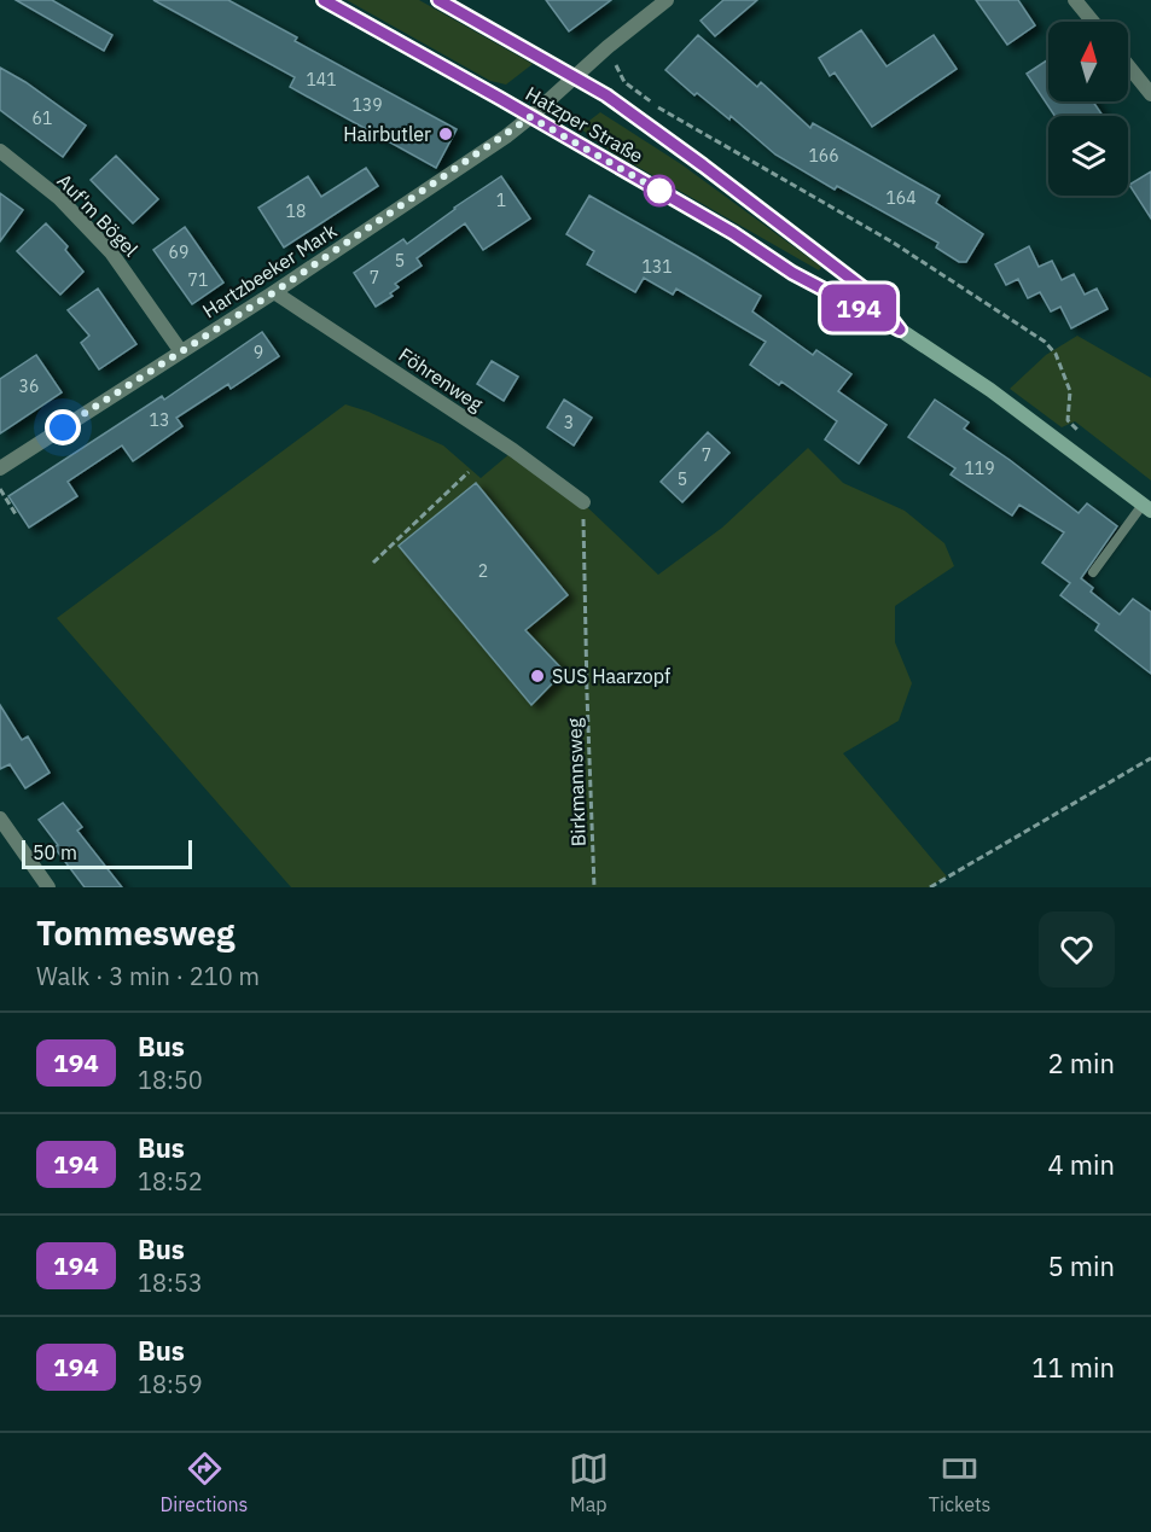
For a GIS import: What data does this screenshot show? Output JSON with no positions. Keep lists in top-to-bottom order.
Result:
{
  "streets": {
    "main road": ["Hatzper Straße"],
    "street": ["Auf'm Bögel", "Hartzbeeker Mark", "Föhrenweg"],
    "path": ["Birkmannsweg"]
  },
  "crossings": [
    ["Hatzper Straße", "Hartzbeeker Mark"],
    ["Auf'm Bögel", "Hartzbeeker Mark"],
    ["Hartzbeeker Mark", "Föhrenweg"],
    ["Föhrenweg", "Birkmannsweg"]
  ],
  "places": ["Hairbutler", "SUS Haarzopf"],
  "lines": ["bus line 194"],
  "house_numbers": [
    "141",
    "139",
    "61",
    "166",
    "164",
    "1",
    "18",
    "69",
    "5",
    "131",
    "7",
    "71",
    "9",
    "36",
    "13",
    "3",
    "7",
    "119",
    "5",
    "2"
  ],
  "scale_bar": "50 m",
  "north": "top",
  "page": {
    "on_map": "194",
    "scale": "50 m",
    "heading": ["Tommesweg", "Walk · 3 min · 210 m"],
    "list": [
      {
        "mark": "194",
        "name": "Bus",
        "note": "18:50",
        "value": "2 min"
      },
      {
        "mark": "194",
        "name": "Bus",
        "note": "18:52",
        "value": "4 min"
      },
      {
        "mark": "194",
        "name": "Bus",
        "note": "18:53",
        "value": "5 min"
      },
      {
        "mark": "194",
        "name": "Bus",
        "note": "18:59",
        "value": "11 min"
      }
    ],
    "tabs": ["Directions", "Map", "Tickets"]
  }
}
